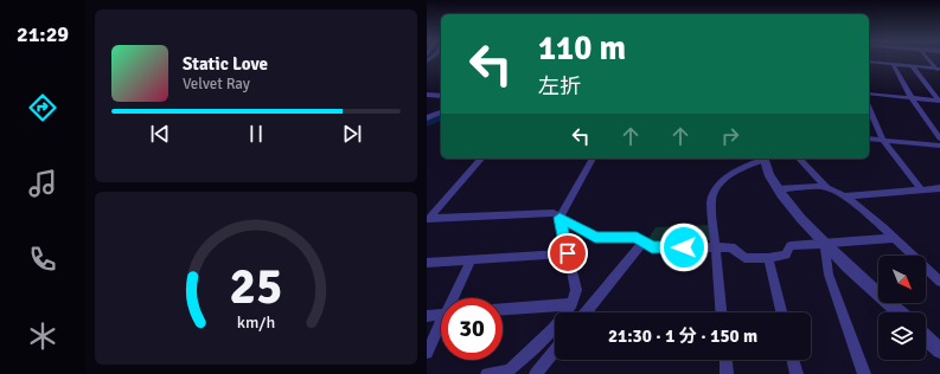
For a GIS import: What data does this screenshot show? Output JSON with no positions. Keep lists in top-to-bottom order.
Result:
{
  "north": "bottom right",
  "page": {
    "tabs": "21:29",
    "turn": ["110 m", "左折"],
    "song": ["Static Love", "Velvet Ray"],
    "limit": "30",
    "trip": "21:30 · 1 分 · 150 m",
    "gauge": ["25", "km/h"]
  }
}
